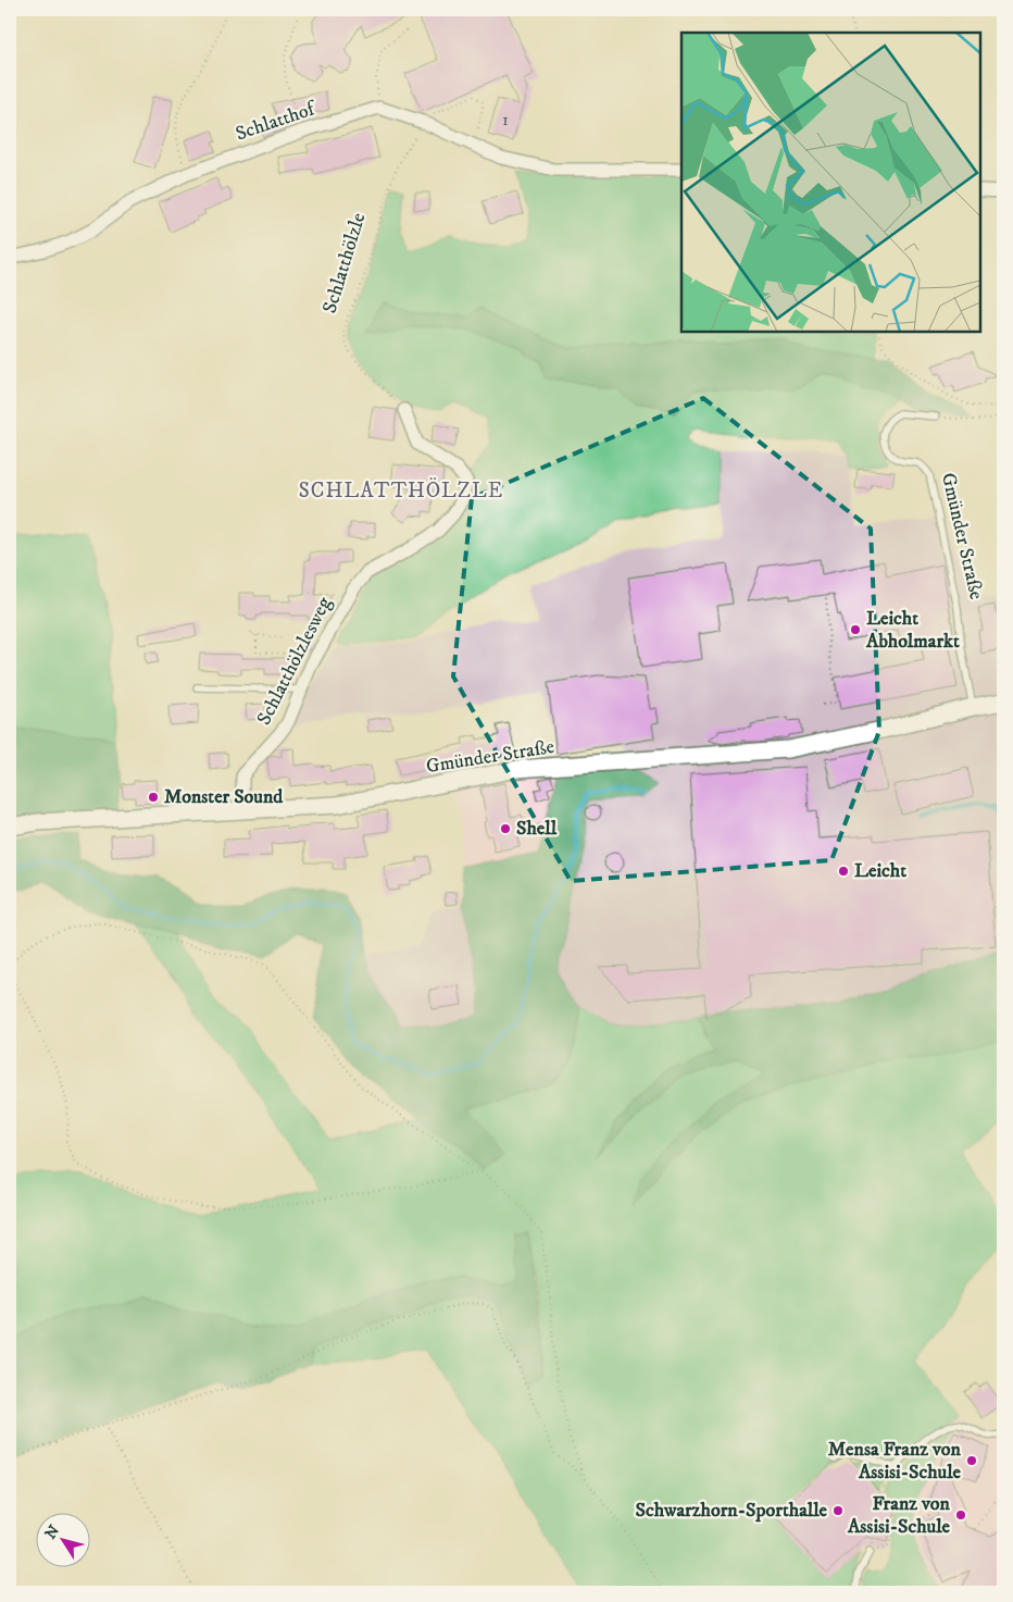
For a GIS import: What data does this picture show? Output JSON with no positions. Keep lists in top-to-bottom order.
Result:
{
  "streets": {
    "street": ["Schlatthof", "Gmünder Straße", "Schlatthölzlesweg"],
    "path": ["Schlatthölzle"]
  },
  "crossings": [
    ["Schlatthölzle", "Schlatthölzlesweg"],
    ["Gmünder Straße", "Schlatthölzlesweg"]
  ],
  "districts": ["SCHLATTHÖLZLE"],
  "places": [
    "Leicht Abholmarkt",
    "Monster Sound",
    "Shell",
    "Leicht",
    "Mensa Franz von Assisi-Schule",
    "Schwarzhorn-Sporthalle",
    "Franz von Assisi-Schule"
  ],
  "house_numbers": ["1"],
  "north": "top left"
}
